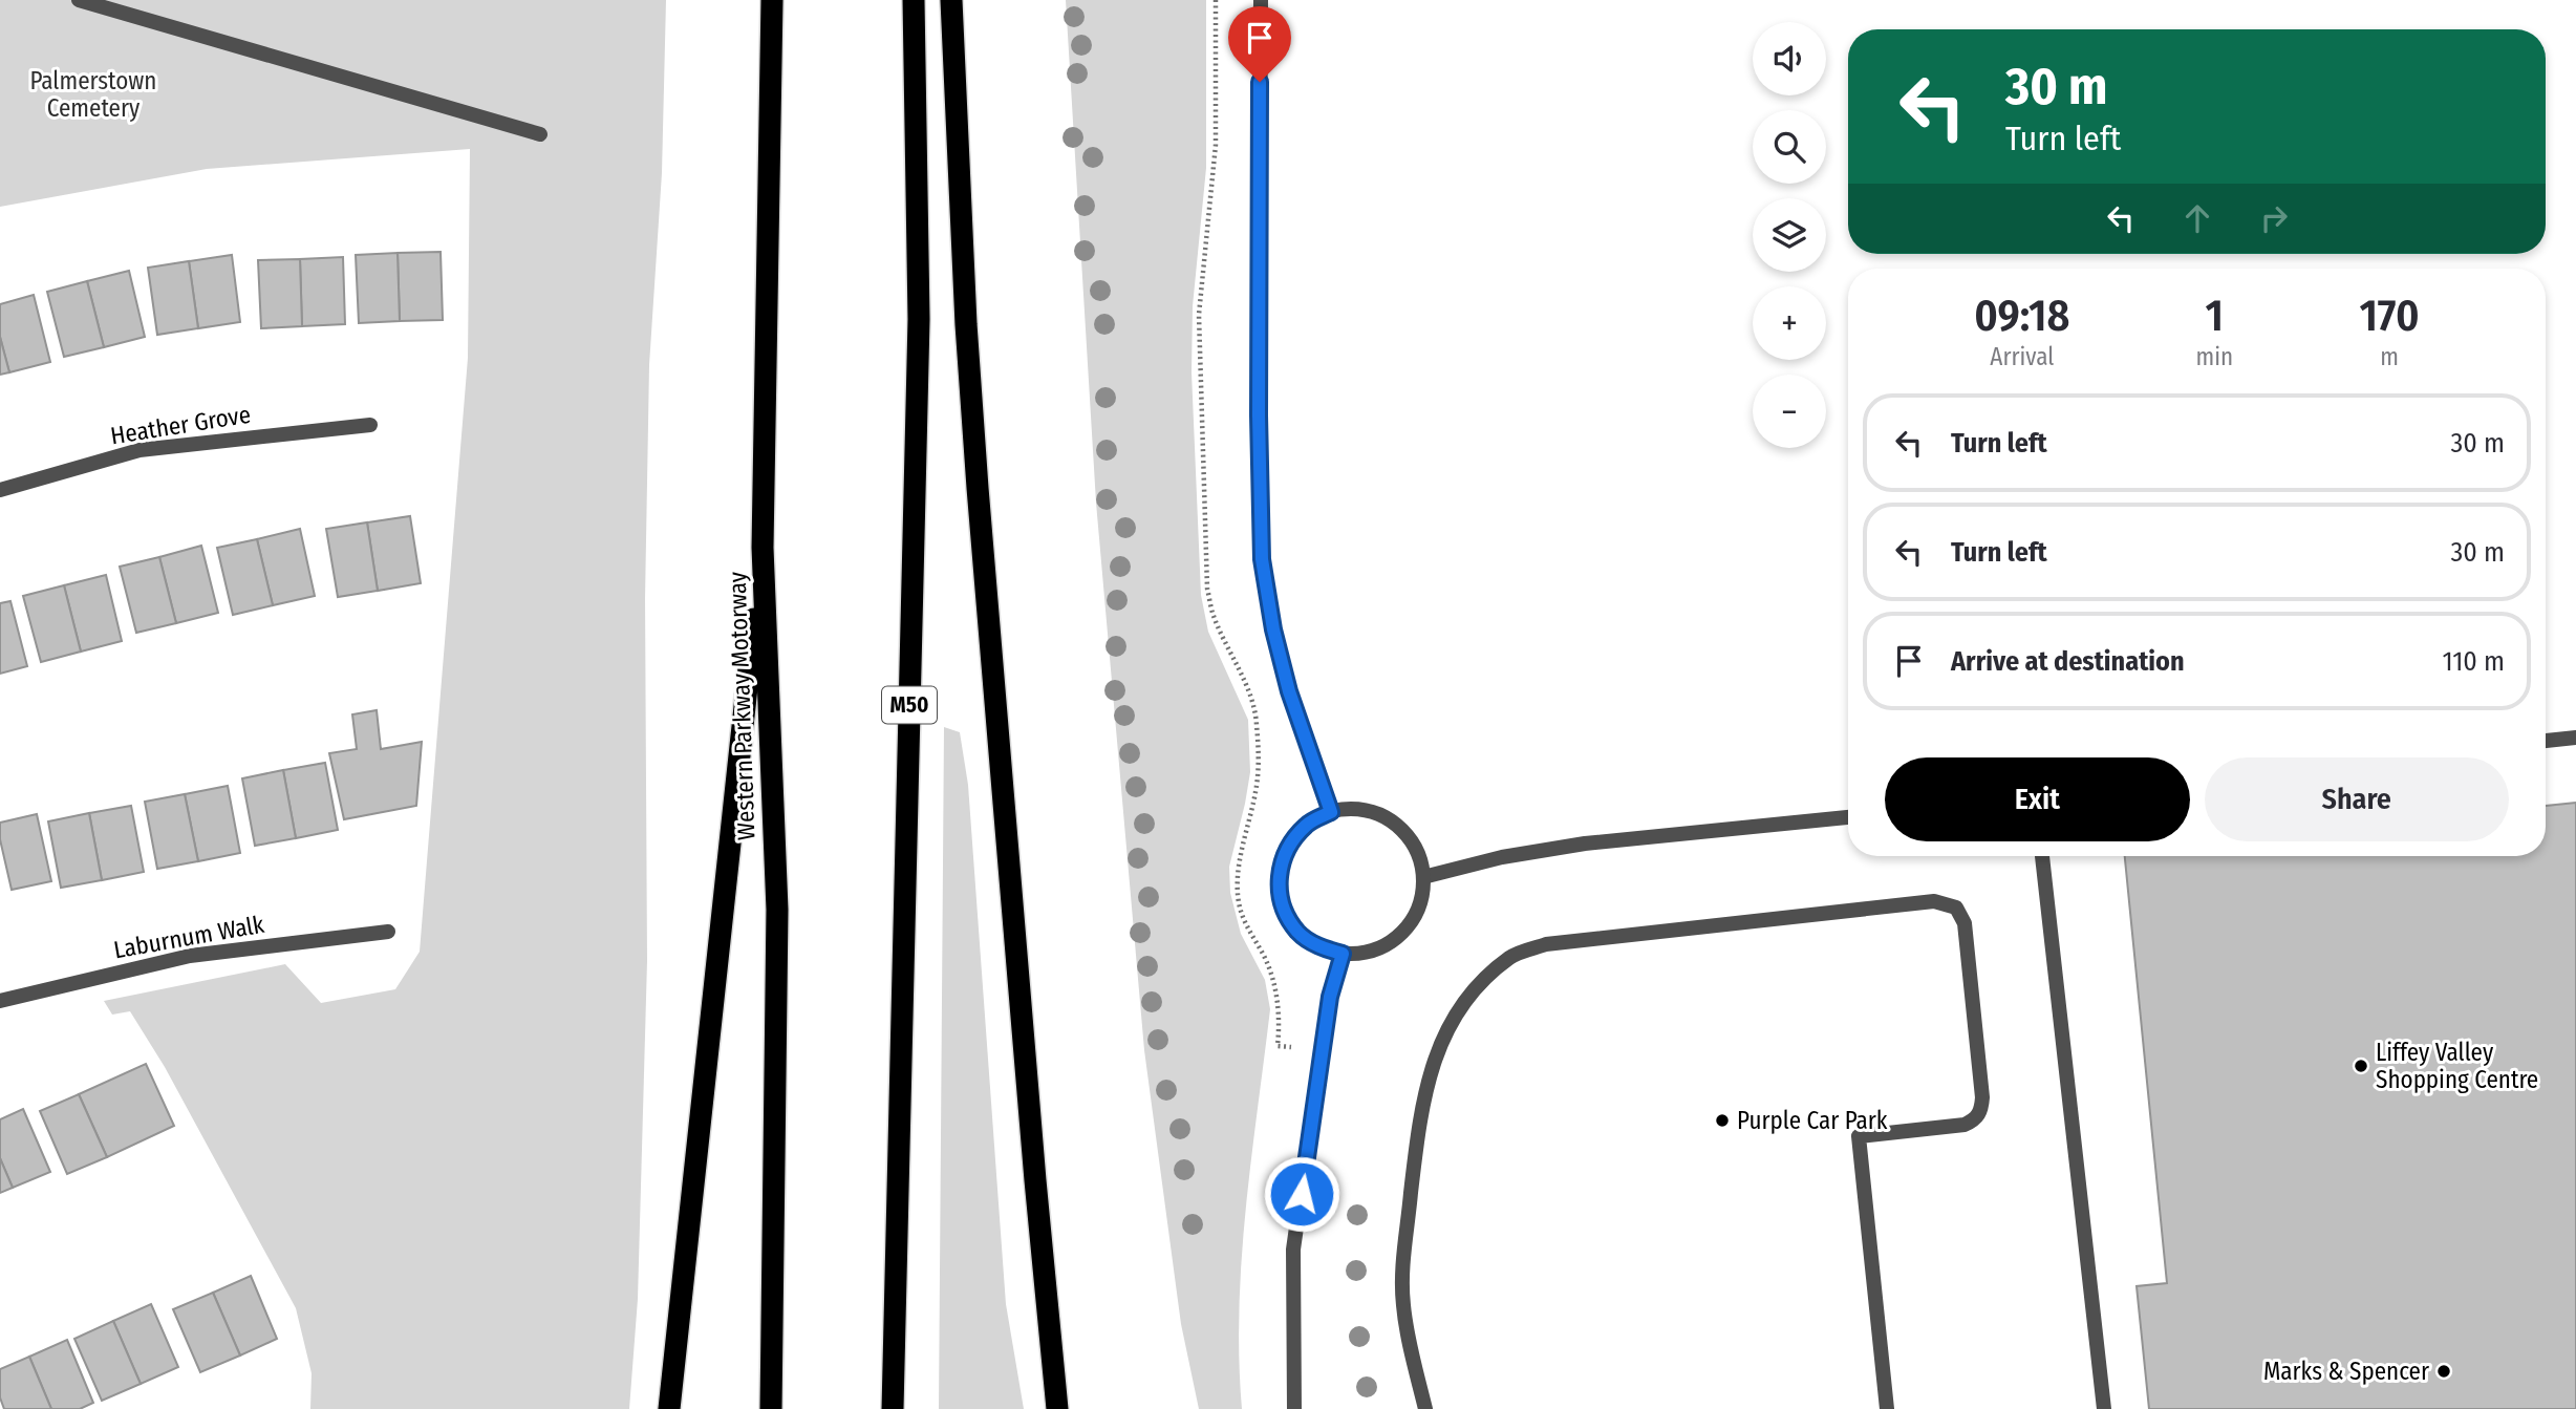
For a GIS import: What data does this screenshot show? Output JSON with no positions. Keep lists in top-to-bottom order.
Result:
{
  "streets": {
    "highway": ["M50", "Western Parkway Motorway"],
    "street": ["Heather Grove", "Laburnum Walk"]
  },
  "parks": ["Palmerstown Cemetery"],
  "places": ["Liffey Valley Shopping Centre", "Purple Car Park", "Marks & Spencer"],
  "page": {
    "map_buttons": ["+", "−"],
    "turn": ["30 m", "Turn left"],
    "eta": [
      "09:18",
      "Arrival",
      "1",
      "min",
      "170",
      "m"
    ],
    "list": [
      {
        "name": "Turn left",
        "value": "30 m"
      },
      {
        "name": "Turn left",
        "value": "30 m"
      },
      {
        "name": "Arrive at destination",
        "value": "110 m"
      }
    ],
    "buttons": ["Exit", "Share"]
  }
}
